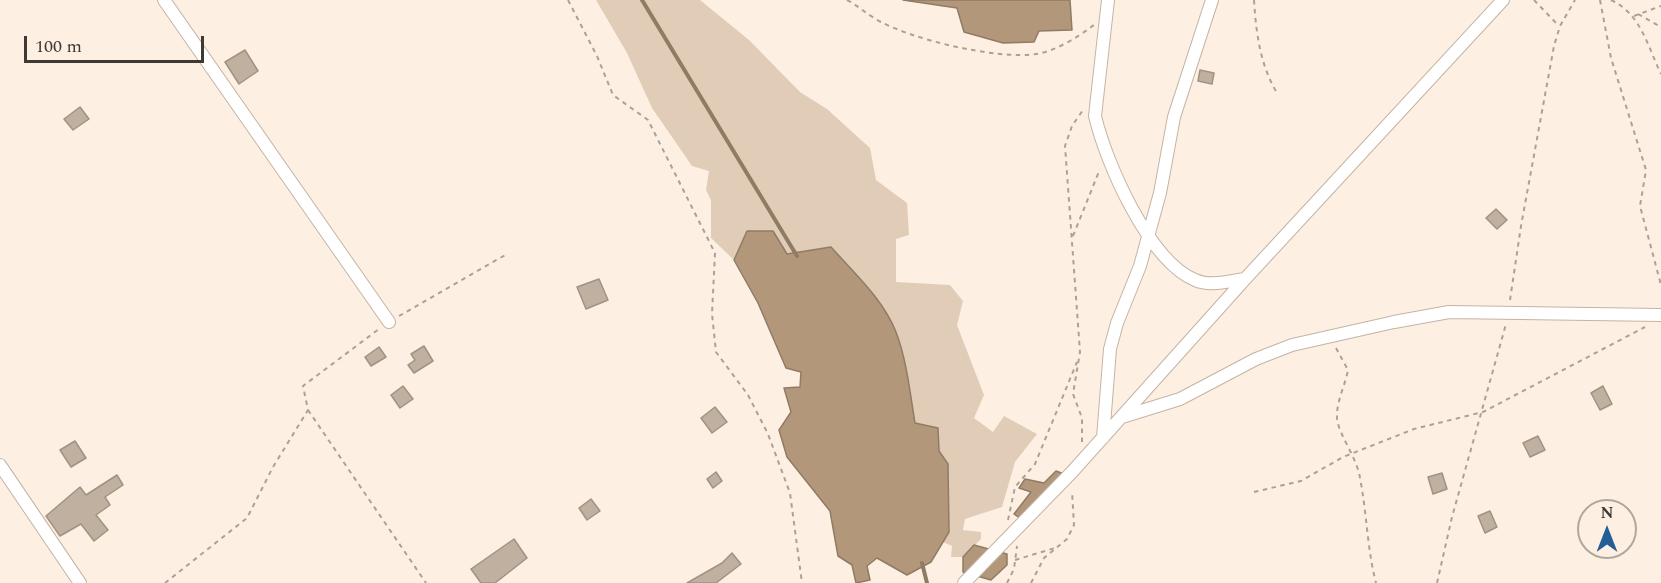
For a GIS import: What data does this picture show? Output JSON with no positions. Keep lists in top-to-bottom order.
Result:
{
  "scale_bar": "100 m",
  "north": "top"
}
